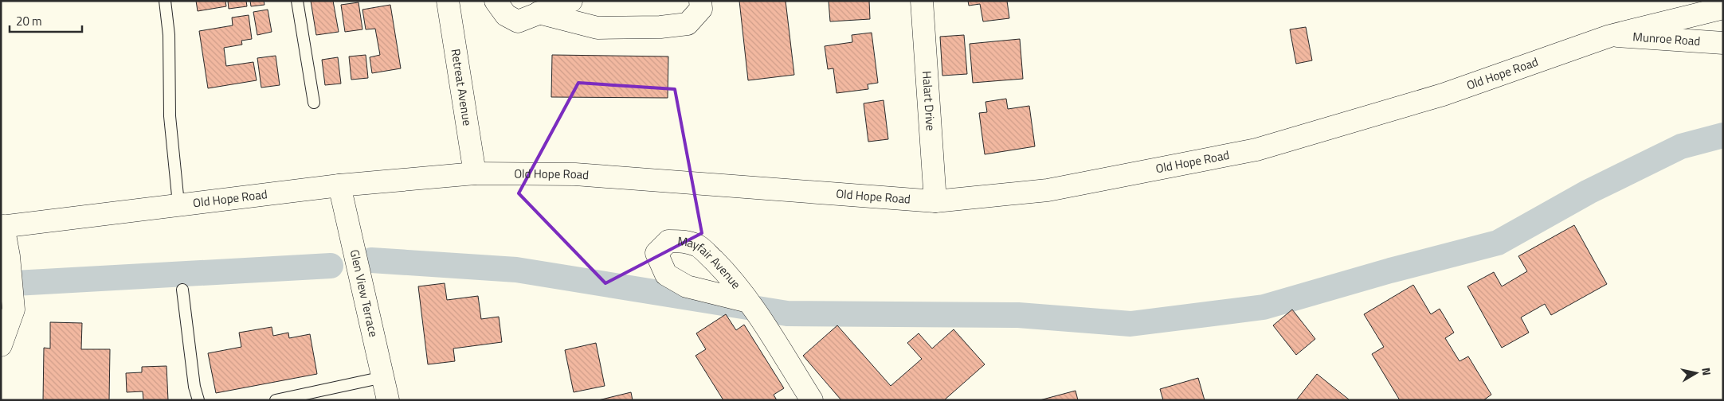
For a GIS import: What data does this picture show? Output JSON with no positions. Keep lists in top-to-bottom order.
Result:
{
  "streets": {
    "main road": [
      "Munroe Road",
      "Old Hope Road",
      "Retreat Avenue",
      "Halart Drive",
      "Mayfair Avenue",
      "Glen View Terrace"
    ]
  },
  "crossings": [
    ["Munroe Road", "Old Hope Road"],
    ["Old Hope Road", "Retreat Avenue"],
    ["Old Hope Road", "Halart Drive"],
    ["Old Hope Road", "Glen View Terrace"]
  ],
  "scale_bar": "20 m",
  "north": "right"
}
